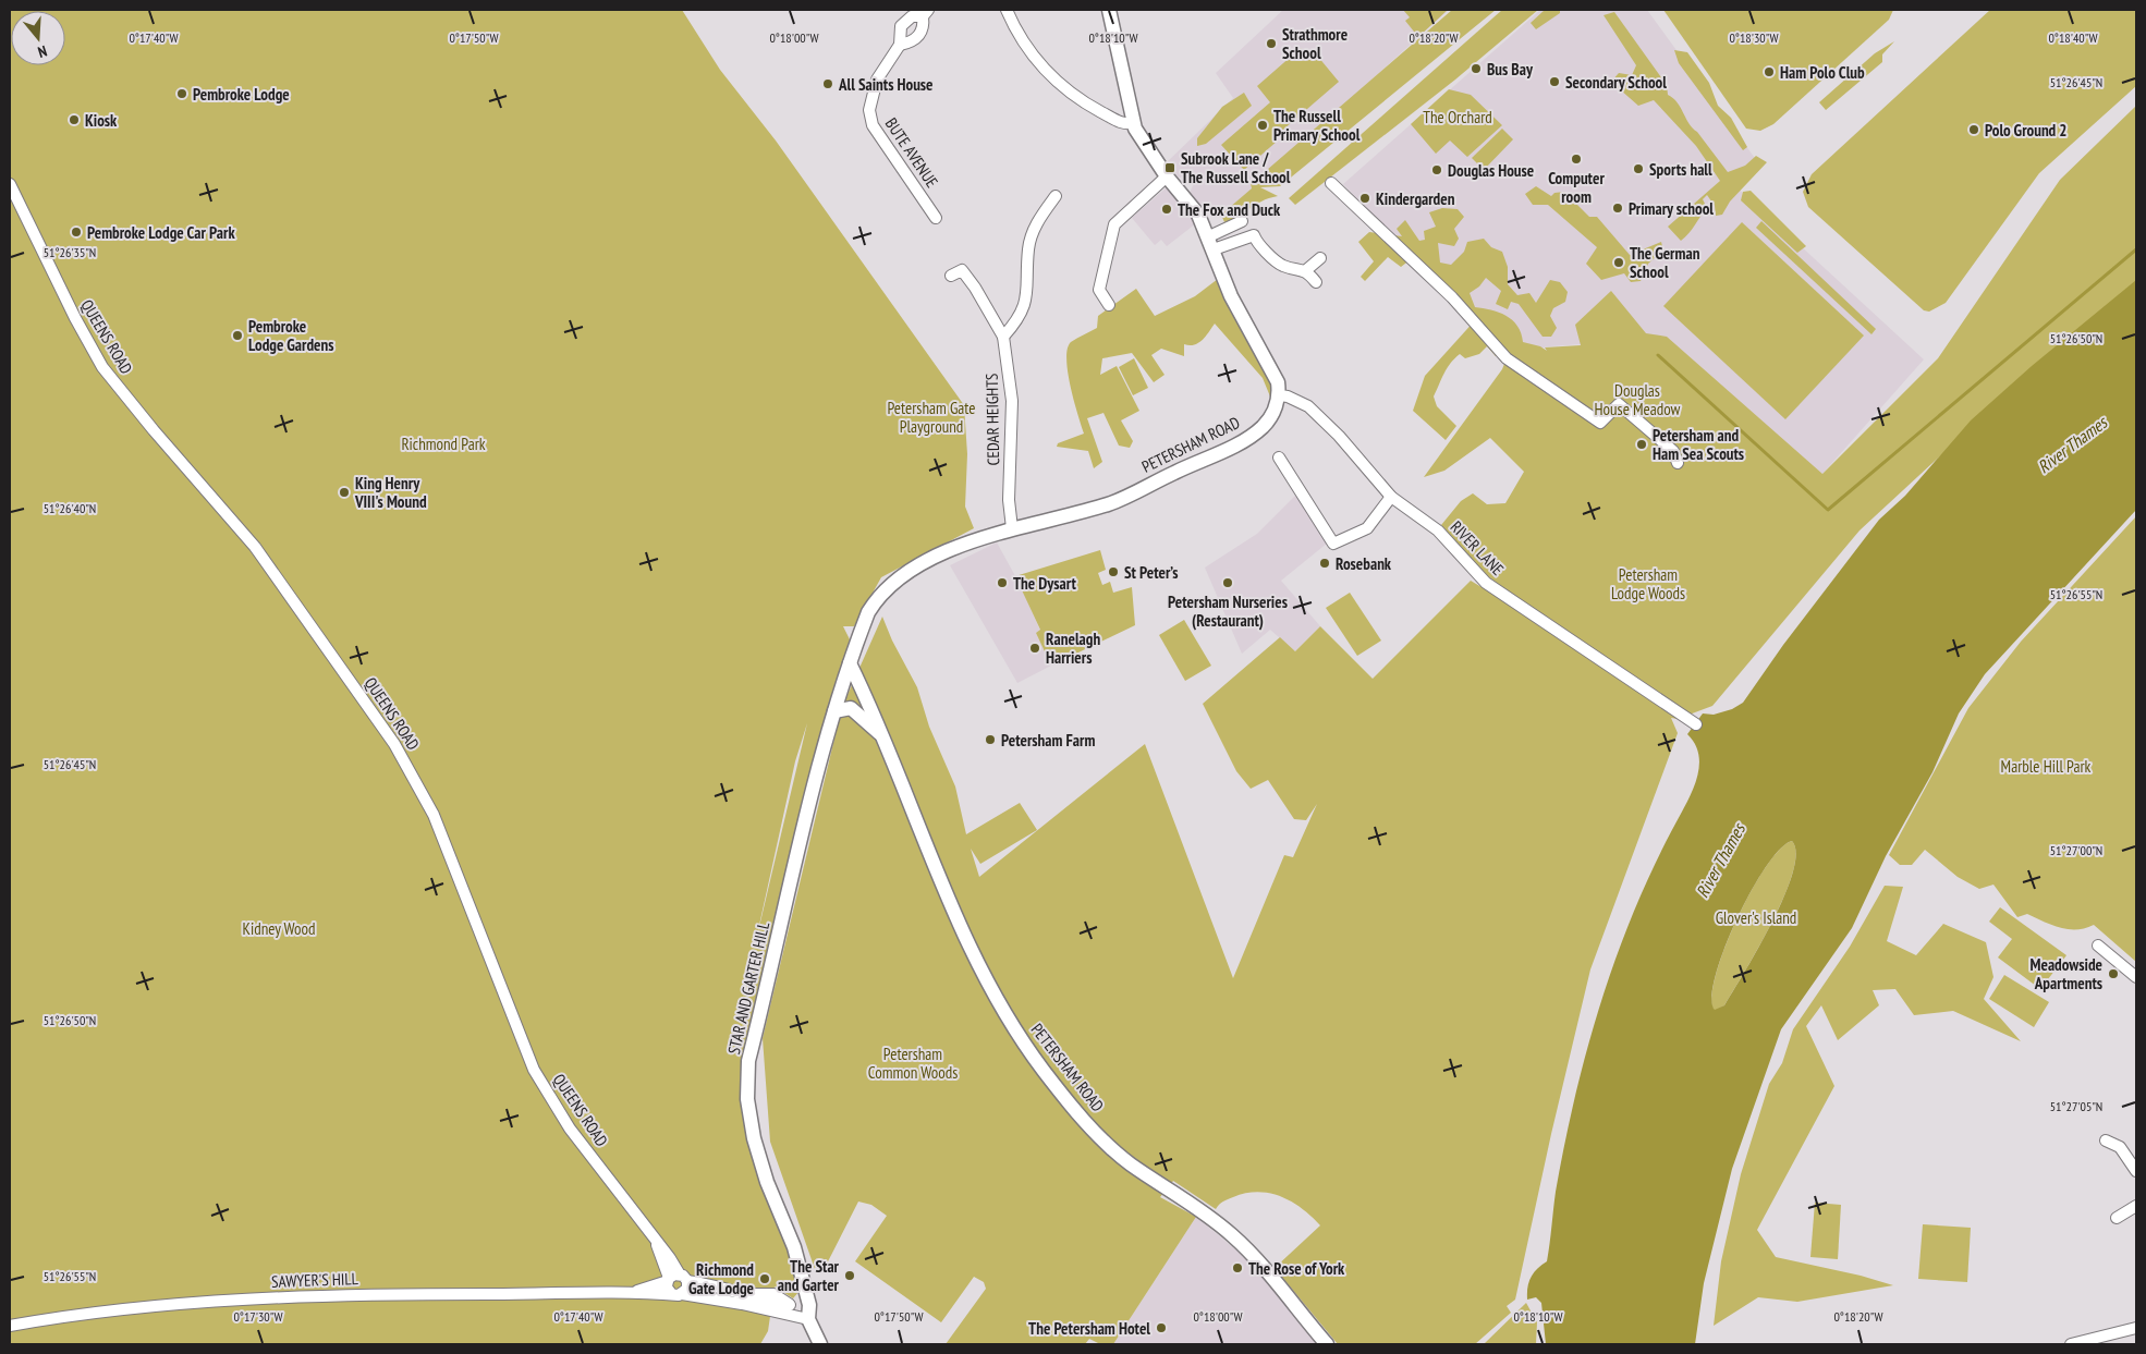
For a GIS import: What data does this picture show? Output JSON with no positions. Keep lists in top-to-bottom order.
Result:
{
  "streets": {
    "main road": ["PETERSHAM ROAD", "STAR AND GARTER HILL"],
    "street": [
      "BUTE AVENUE",
      "QUEENS ROAD",
      "CEDAR HEIGHTS",
      "RIVER LANE",
      "SAWYER'S HILL"
    ]
  },
  "crossings": [
    ["QUEENS ROAD", "SAWYER'S HILL"],
    ["CEDAR HEIGHTS", "PETERSHAM ROAD"],
    ["PETERSHAM ROAD", "RIVER LANE"],
    ["PETERSHAM ROAD", "STAR AND GARTER HILL"],
    ["STAR AND GARTER HILL", "SAWYER'S HILL"]
  ],
  "water": ["River Thames"],
  "parks": [
    "The Orchard",
    "Douglas House Meadow",
    "Petersham Gate Playground",
    "Richmond Park",
    "Petersham Lodge Woods",
    "Marble Hill Park",
    "Glover's Island",
    "Kidney Wood",
    "Petersham Common Woods"
  ],
  "places": {
    "other": [
      "Strathmore School",
      "Bus Bay",
      "Ham Polo Club",
      "Secondary School",
      "All Saints House",
      "Pembroke Lodge",
      "Kiosk",
      "The Russell Primary School",
      "Polo Ground 2",
      "Computer room",
      "Sports hall",
      "Douglas House",
      "Kindergarden",
      "Primary school",
      "The Fox and Duck",
      "Pembroke Lodge Car Park",
      "The German School",
      "Pembroke Lodge Gardens",
      "Petersham and Ham Sea Scouts",
      "King Henry VIII's Mound",
      "Rosebank",
      "St Peter’s",
      "The Dysart",
      "Petersham Nurseries (Restaurant)",
      "Ranelagh Harriers",
      "Petersham Farm",
      "Meadowside Apartments",
      "The Rose of York",
      "The Star and Garter",
      "Richmond Gate Lodge",
      "The Petersham Hotel"
    ],
    "transit": ["Subrook Lane / The Russell School"]
  },
  "north": "bottom",
  "coordinates": [
    "0°17'40\"W",
    "0°17'50\"W",
    "0°18'00\"W",
    "0°18'10\"W",
    "0°18'20\"W",
    "0°18'30\"W",
    "0°18'40\"W",
    "51°26'45\"N",
    "51°26'35\"N",
    "51°26'50\"N",
    "51°26'40\"N",
    "51°26'55\"N",
    "51°27'00\"N",
    "51°27'05\"N",
    "0°17'30\"W"
  ]
}
